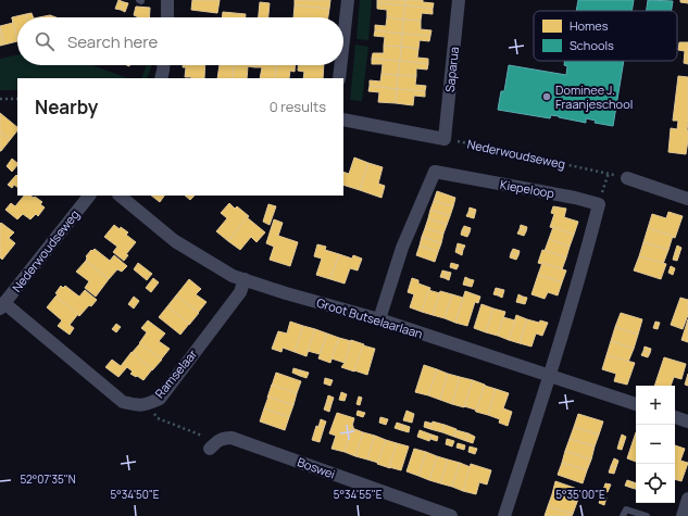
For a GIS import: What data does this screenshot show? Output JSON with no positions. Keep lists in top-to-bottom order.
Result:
{
  "streets": {
    "street": [
      "Saparua",
      "Nederwoudseweg",
      "Kiepeloop",
      "Groot Butselaarlaan",
      "Ramselaar",
      "Boswei"
    ]
  },
  "crossings": [
    ["Saparua", "Nederwoudseweg"],
    ["Nederwoudseweg", "Ramselaar"],
    ["Kiepeloop", "Groot Butselaarlaan"],
    ["Groot Butselaarlaan", "Ramselaar"]
  ],
  "places": ["Dominee J. Fraanjeschool"],
  "legend": ["Homes", "Schools"],
  "page": {
    "search": "Search here",
    "heading": ["Nearby", "0 results"],
    "map_buttons": ["+", "−"]
  },
  "coordinates": [
    "52°07'35\"N",
    "5°34'50\"E",
    "5°34'55\"E",
    "5°35'00\"E"
  ]
}
